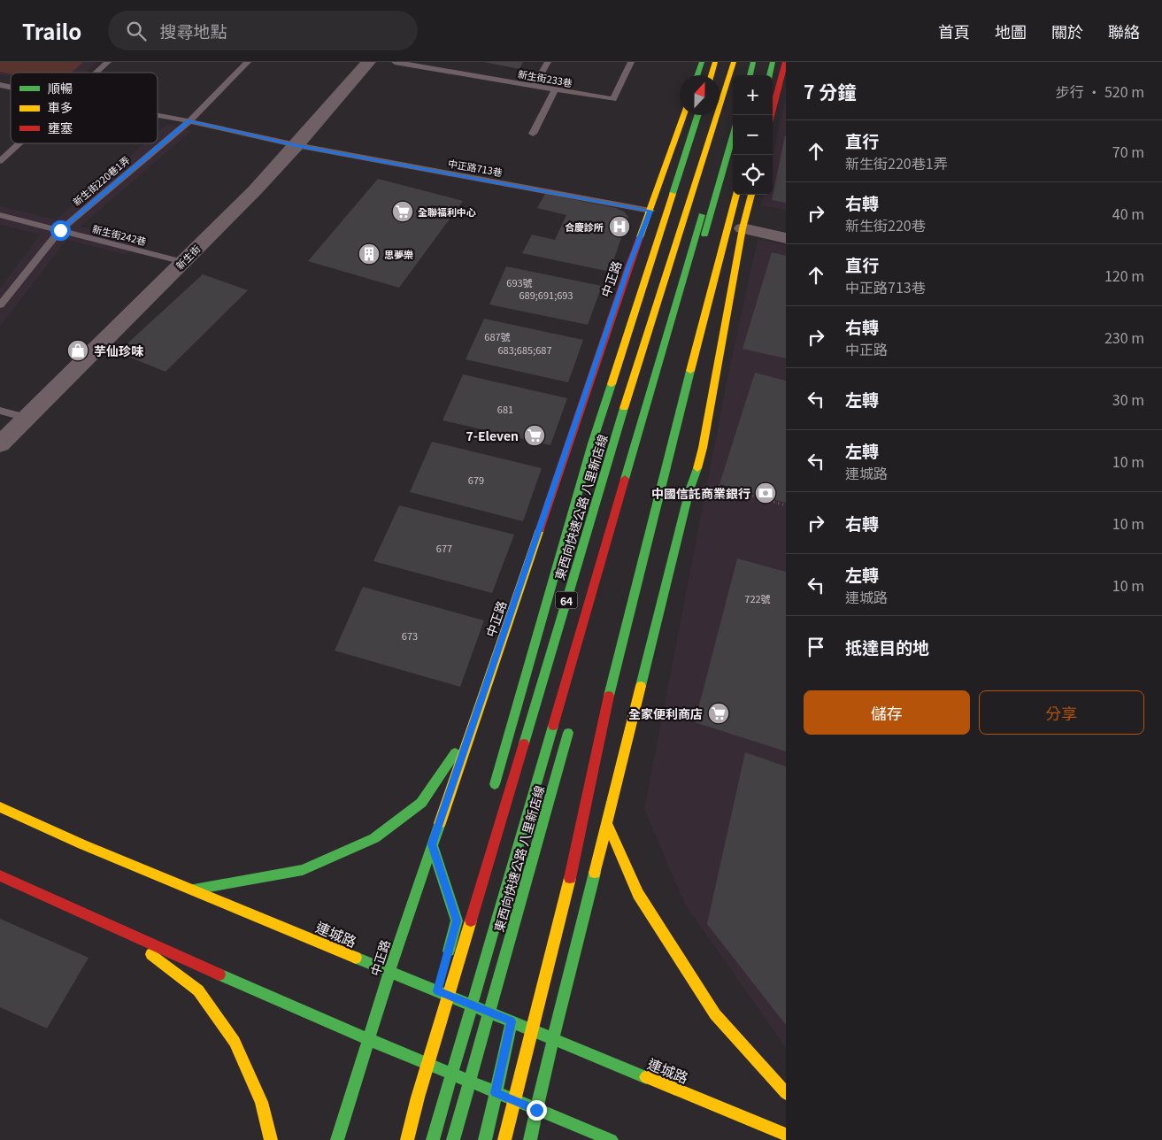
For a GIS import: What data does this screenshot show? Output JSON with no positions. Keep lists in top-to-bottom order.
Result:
{
  "streets": {
    "main road": [
      "中正路",
      "東西向快速公路 八里新店線",
      "64",
      "連城路"
    ],
    "street": ["新生街"],
    "lane": [
      "新生街233巷",
      "中正路713巷",
      "新生街220巷1弄",
      "新生街242巷"
    ]
  },
  "crossings": [
    ["中正路713巷", "新生街220巷1弄"],
    ["中正路713巷", "新生街"],
    ["中正路713巷", "中正路"],
    ["新生街220巷1弄", "新生街242巷"],
    ["新生街242巷", "新生街"],
    ["中正路", "連城路"]
  ],
  "places": {
    "supermarket": ["全聯福利中心", "7-Eleven", "全家便利商店"],
    "hospital": ["合慶診所"],
    "building": ["思夢樂"],
    "shop": ["芋仙珍味"],
    "bank": ["中國信託商業銀行"]
  },
  "house_numbers": [
    "693號",
    "689;691;693",
    "687號",
    "683;685;687",
    "681",
    "679",
    "677",
    "722號",
    "673"
  ],
  "legend": ["順暢", "車多", "壅塞"],
  "north": "top",
  "page": {
    "header": "Trailo",
    "search": "搜尋地點",
    "nav": [
      "首頁",
      "地圖",
      "關於",
      "聯絡"
    ],
    "heading": ["7 分鐘", "步行 · 520 m"],
    "map_buttons": ["+", "−"],
    "list": [
      ["直行", "新生街220巷1弄", "70 m"],
      ["右轉", "新生街220巷", "40 m"],
      ["直行", "中正路713巷", "120 m"],
      ["右轉", "中正路", "230 m"],
      ["左轉", "30 m"],
      ["左轉", "連城路", "10 m"],
      ["右轉", "10 m"],
      ["左轉", "連城路", "10 m"],
      "抵達目的地"
    ],
    "buttons": ["儲存", "分享"]
  }
}
